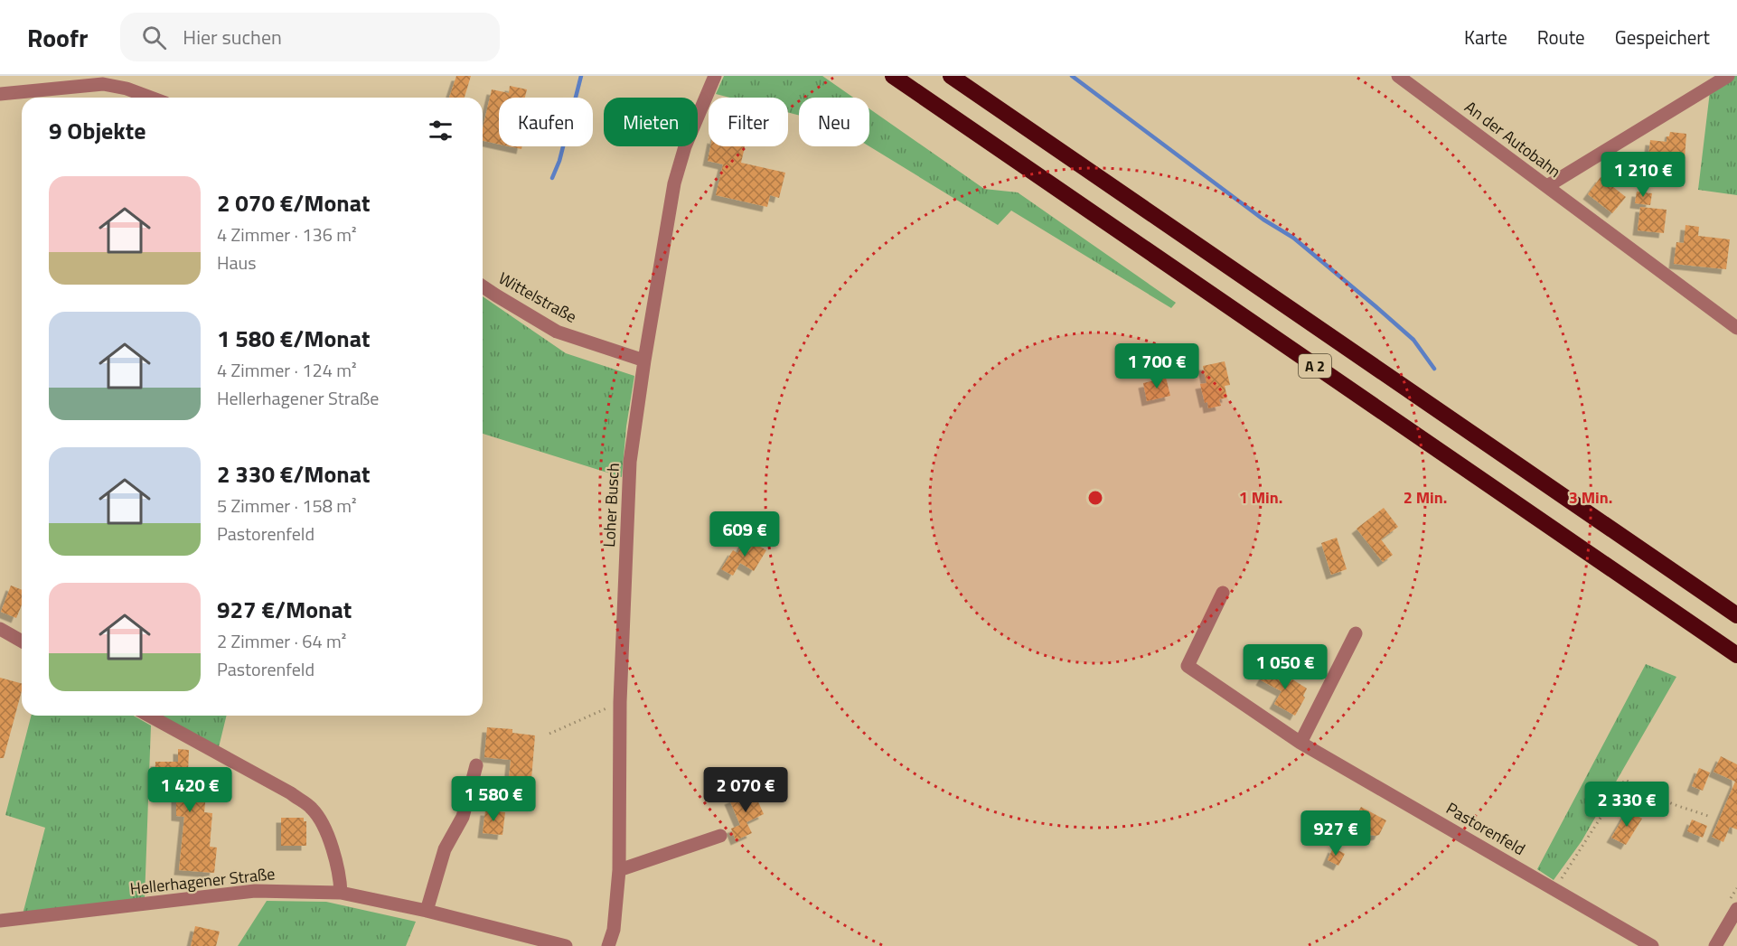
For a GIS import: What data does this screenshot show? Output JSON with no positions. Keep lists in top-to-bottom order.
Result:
{
  "streets": {
    "highway": ["A 2"],
    "street": [
      "An der Autobahn",
      "Wittelstraße",
      "Loher Busch",
      "Pastorenfeld",
      "Hellerhagener Straße"
    ]
  },
  "crossings": [
    ["Wittelstraße", "Loher Busch"]
  ],
  "page": {
    "header": "Roofr",
    "search": "Hier suchen",
    "nav": ["Karte", "Route", "Gespeichert"],
    "chip": [
      "Kaufen",
      "Mieten",
      "Filter",
      "Neu"
    ],
    "heading": "9 Objekte",
    "price": [
      "1 210 €",
      "1 700 €",
      "609 €",
      "1 050 €",
      "1 420 €",
      "2 070 €",
      "1 580 €",
      "2 330 €",
      "927 €"
    ],
    "list": [
      {
        "name": "2 070 €/Monat",
        "note": "4 Zimmer · 136 m² · Haus"
      },
      {
        "name": "1 580 €/Monat",
        "note": "4 Zimmer · 124 m² · Hellerhagener Straße"
      },
      {
        "name": "2 330 €/Monat",
        "note": "5 Zimmer · 158 m² · Pastorenfeld"
      },
      {
        "name": "927 €/Monat",
        "note": "2 Zimmer · 64 m² · Pastorenfeld"
      }
    ]
  },
  "rings": ["1 Min.", "2 Min.", "3 Min."]
}
